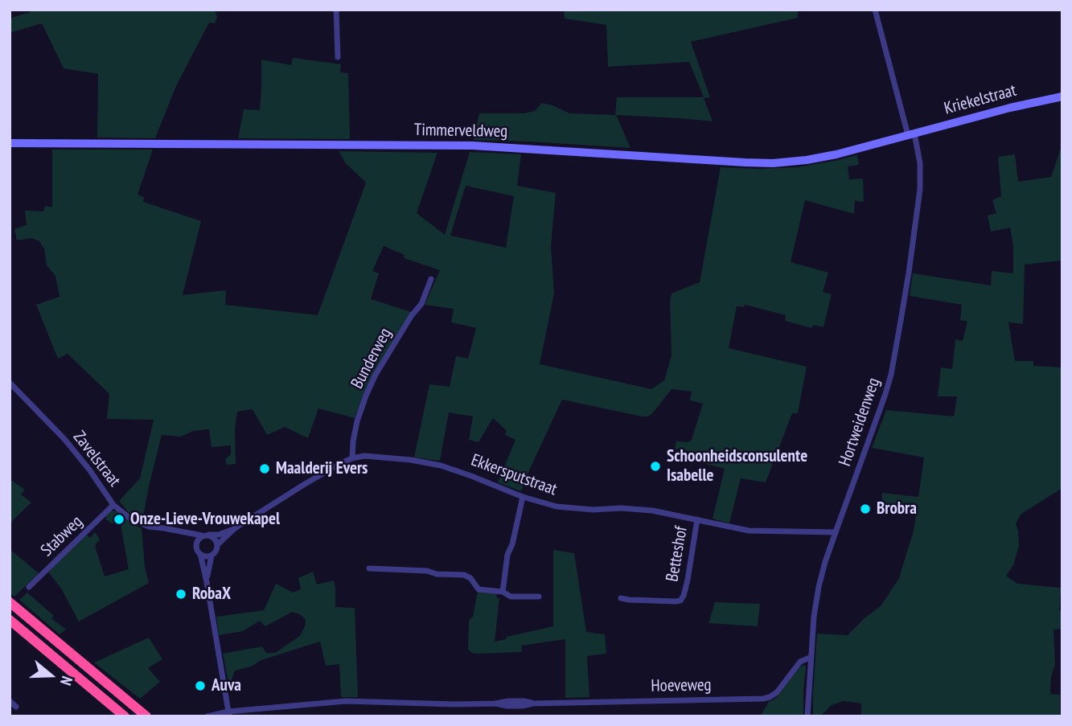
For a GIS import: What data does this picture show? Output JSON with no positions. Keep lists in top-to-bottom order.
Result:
{
  "streets": {
    "street": [
      "Kriekelstraat",
      "Timmerveldweg",
      "Bunderweg",
      "Hortweidenweg",
      "Zavelstraat",
      "Ekkersputstraat",
      "Stabweg",
      "Betteshof",
      "Hoeveweg"
    ]
  },
  "crossings": [
    ["Kriekelstraat", "Timmerveldweg"],
    ["Kriekelstraat", "Hortweidenweg"],
    ["Timmerveldweg", "Hortweidenweg"],
    ["Bunderweg", "Ekkersputstraat"],
    ["Hortweidenweg", "Ekkersputstraat"],
    ["Hortweidenweg", "Hoeveweg"],
    ["Zavelstraat", "Ekkersputstraat"],
    ["Zavelstraat", "Stabweg"],
    ["Zavelstraat", "Hoeveweg"],
    ["Ekkersputstraat", "Betteshof"]
  ],
  "places": [
    "Schoonheidsconsulente Isabelle",
    "Maalderij Evers",
    "Brobra",
    "Onze-Lieve-Vrouwekapel",
    "RobaX",
    "Auva"
  ],
  "north": "right"
}
